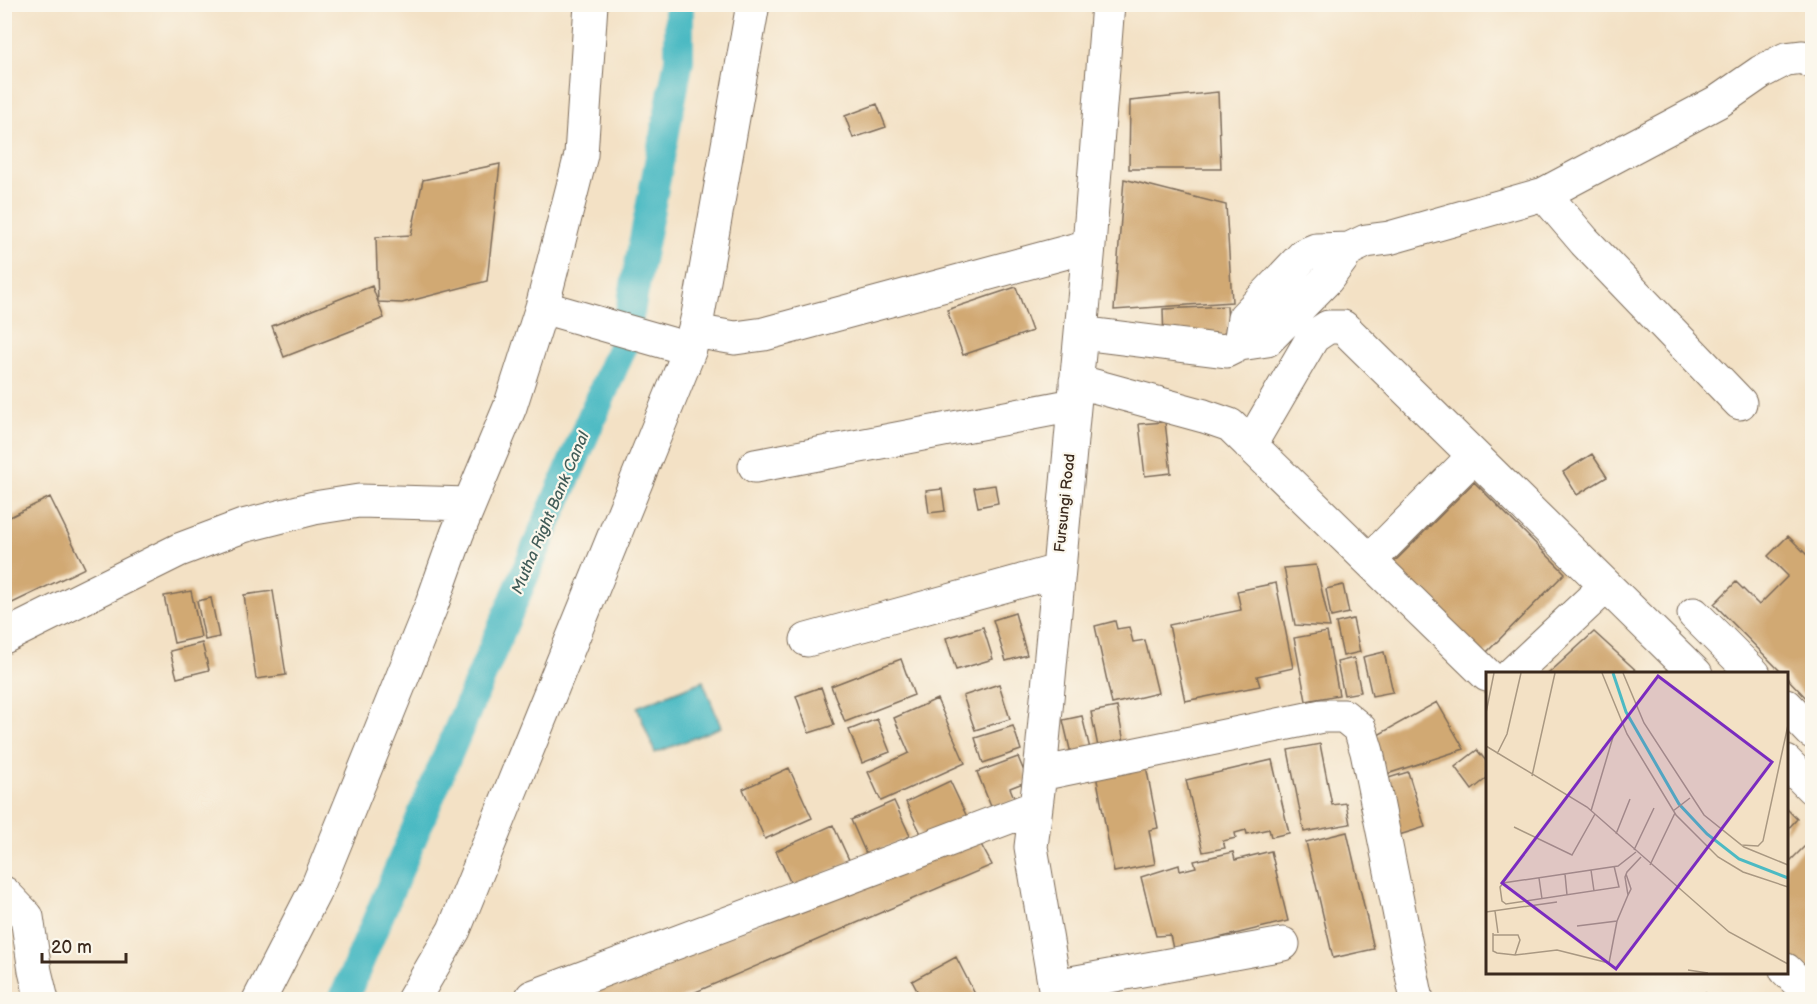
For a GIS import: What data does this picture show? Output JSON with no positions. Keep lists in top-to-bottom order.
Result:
{
  "streets": {
    "street": ["Fursungi Road"]
  },
  "water": ["Mutha Right Bank Canal"],
  "scale_bar": "20 m"
}
